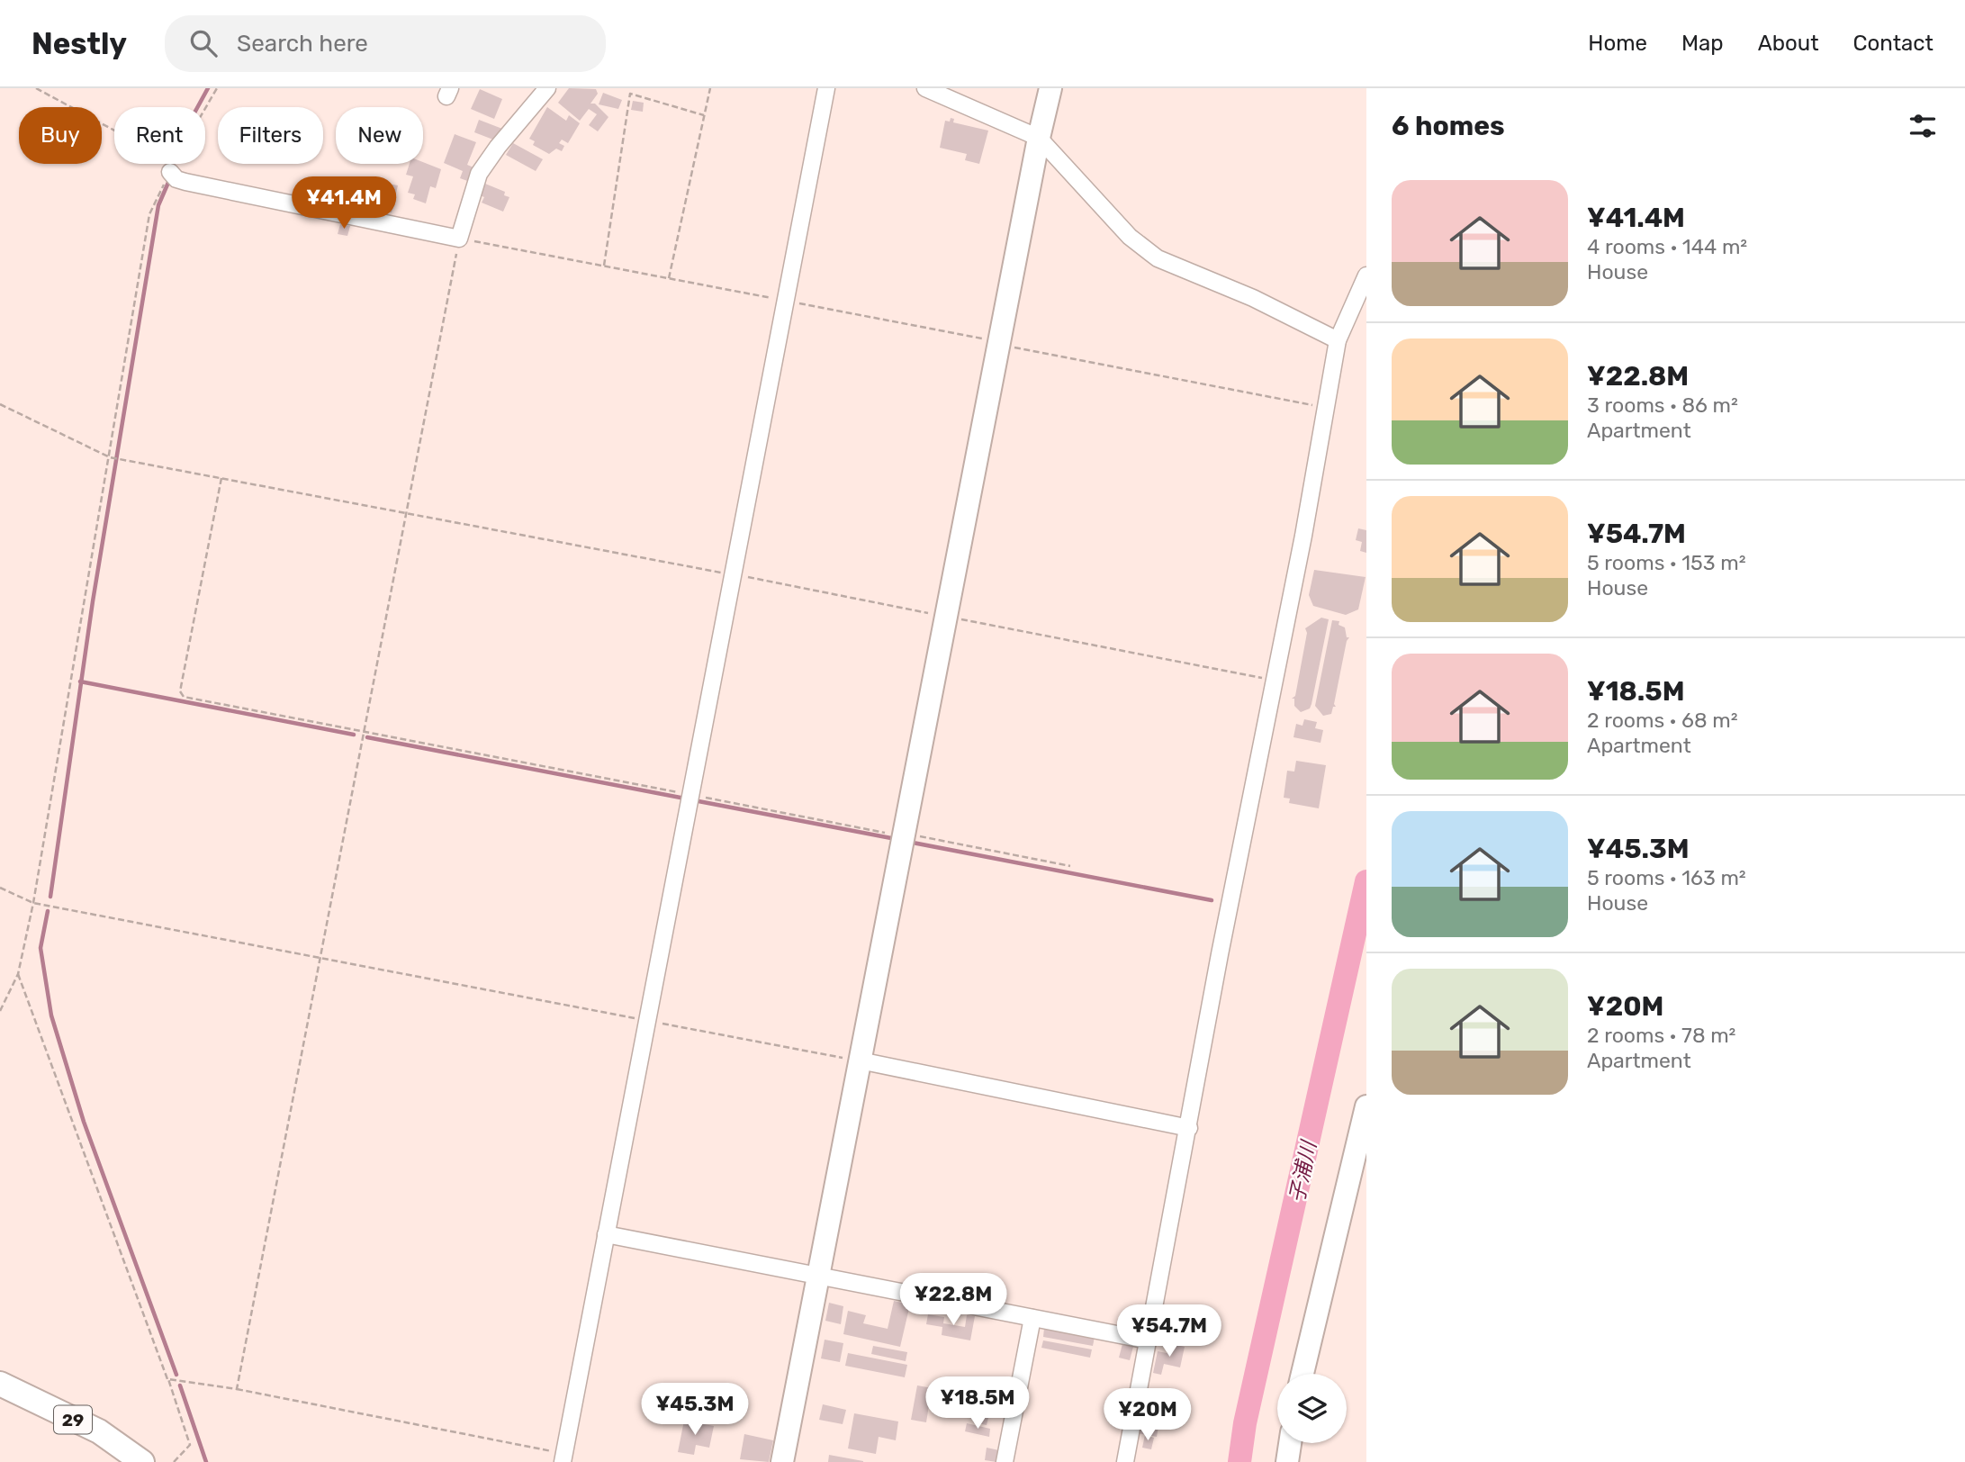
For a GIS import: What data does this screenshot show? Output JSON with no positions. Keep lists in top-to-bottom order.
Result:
{
  "streets": {
    "main road": ["29"]
  },
  "water": ["子浦川"],
  "page": {
    "header": "Nestly",
    "search": "Search here",
    "nav": [
      "Home",
      "Map",
      "About",
      "Contact"
    ],
    "heading": "6 homes",
    "chip": [
      "Buy",
      "Rent",
      "Filters",
      "New"
    ],
    "list": [
      {
        "name": "¥41.4M",
        "note": "4 rooms · 144 m² · House"
      },
      {
        "name": "¥22.8M",
        "note": "3 rooms · 86 m² · Apartment"
      },
      {
        "name": "¥54.7M",
        "note": "5 rooms · 153 m² · House"
      },
      {
        "name": "¥18.5M",
        "note": "2 rooms · 68 m² · Apartment"
      },
      {
        "name": "¥45.3M",
        "note": "5 rooms · 163 m² · House"
      },
      {
        "name": "¥20M",
        "note": "2 rooms · 78 m² · Apartment"
      }
    ],
    "price": [
      "¥41.4M",
      "¥22.8M",
      "¥54.7M",
      "¥18.5M",
      "¥45.3M",
      "¥20M"
    ]
  }
}
